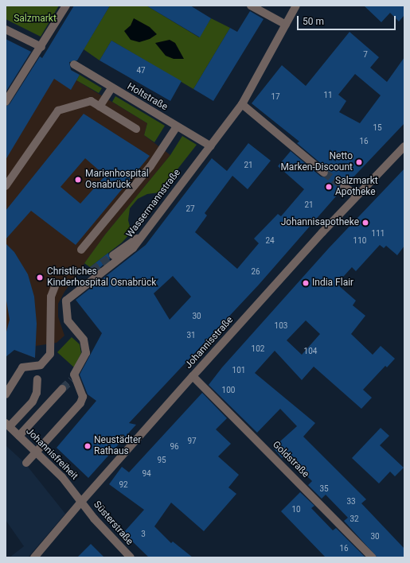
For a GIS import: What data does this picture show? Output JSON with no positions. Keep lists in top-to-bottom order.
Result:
{
  "streets": {
    "street": [
      "Holtstraße",
      "Wassermannstraße",
      "Johannisstraße",
      "Johannisfreiheit",
      "Goldstraße",
      "Süsterstraße"
    ]
  },
  "crossings": [
    ["Holtstraße", "Wassermannstraße"],
    ["Wassermannstraße", "Johannisfreiheit"],
    ["Johannisstraße", "Johannisfreiheit"],
    ["Johannisstraße", "Goldstraße"],
    ["Johannisstraße", "Süsterstraße"],
    ["Johannisfreiheit", "Süsterstraße"]
  ],
  "parks": ["Salzmarkt"],
  "places": [
    "Netto Marken-Discount",
    "Marienhospital Osnabrück",
    "Salzmarkt Apotheke",
    "Johannisapotheke",
    "Christliches Kinderhospital Osnabrück",
    "India Flair",
    "Neustädter Rathaus"
  ],
  "house_numbers": [
    "7",
    "47",
    "11",
    "17",
    "15",
    "16",
    "21",
    "21",
    "27",
    "111",
    "24",
    "110",
    "26",
    "30",
    "103",
    "31",
    "102",
    "104",
    "101",
    "100",
    "97",
    "96",
    "95",
    "94",
    "92",
    "35",
    "33",
    "10",
    "32",
    "3",
    "30",
    "16"
  ],
  "scale_bar": "50 m"
}
